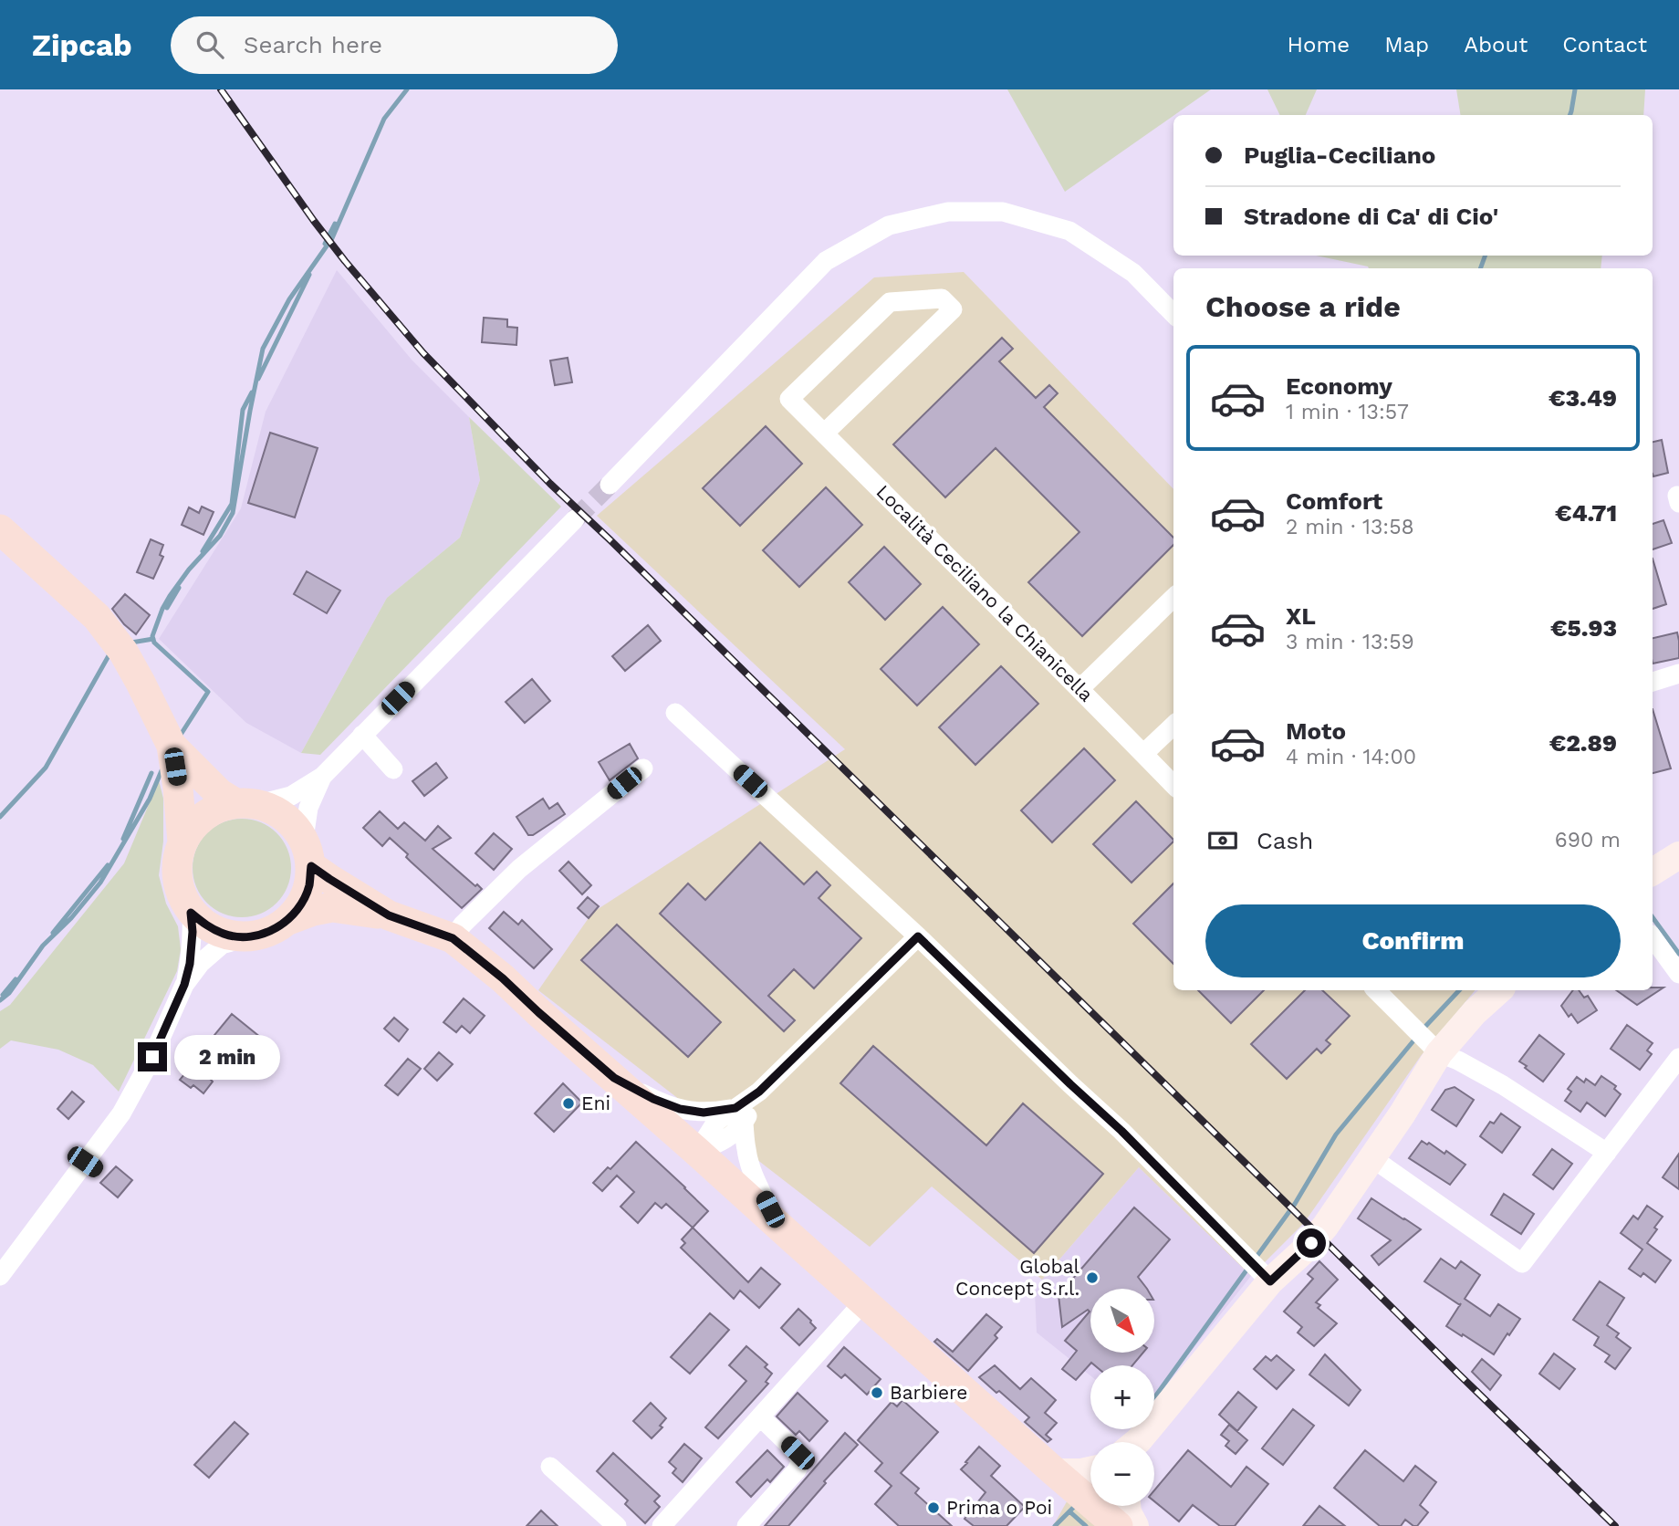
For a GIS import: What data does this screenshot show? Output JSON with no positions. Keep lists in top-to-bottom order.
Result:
{
  "streets": {
    "street": ["Località Ceciliano la Chianicella"]
  },
  "places": [
    "Eni",
    "Global Concept S.r.l.",
    "Barbiere",
    "Prima o Poi"
  ],
  "north": "bottom right",
  "page": {
    "header": "Zipcab",
    "search": "Search here",
    "nav": [
      "Home",
      "Map",
      "About",
      "Contact"
    ],
    "banner": ["Puglia-Ceciliano", "Stradone di Ca' di Cio'"],
    "heading": "Choose a ride",
    "list": [
      {
        "name": "Economy",
        "note": "1 min · 13:57",
        "value": "€3.49"
      },
      {
        "name": "Comfort",
        "note": "2 min · 13:58",
        "value": "€4.71"
      },
      {
        "name": "XL",
        "note": "3 min · 13:59",
        "value": "€5.93"
      },
      {
        "name": "Moto",
        "note": "4 min · 14:00",
        "value": "€2.89"
      }
    ],
    "pay": ["Cash", "690 m"],
    "buttons": "Confirm",
    "bubble": "2 min",
    "map_buttons": ["+", "−"]
  }
}
